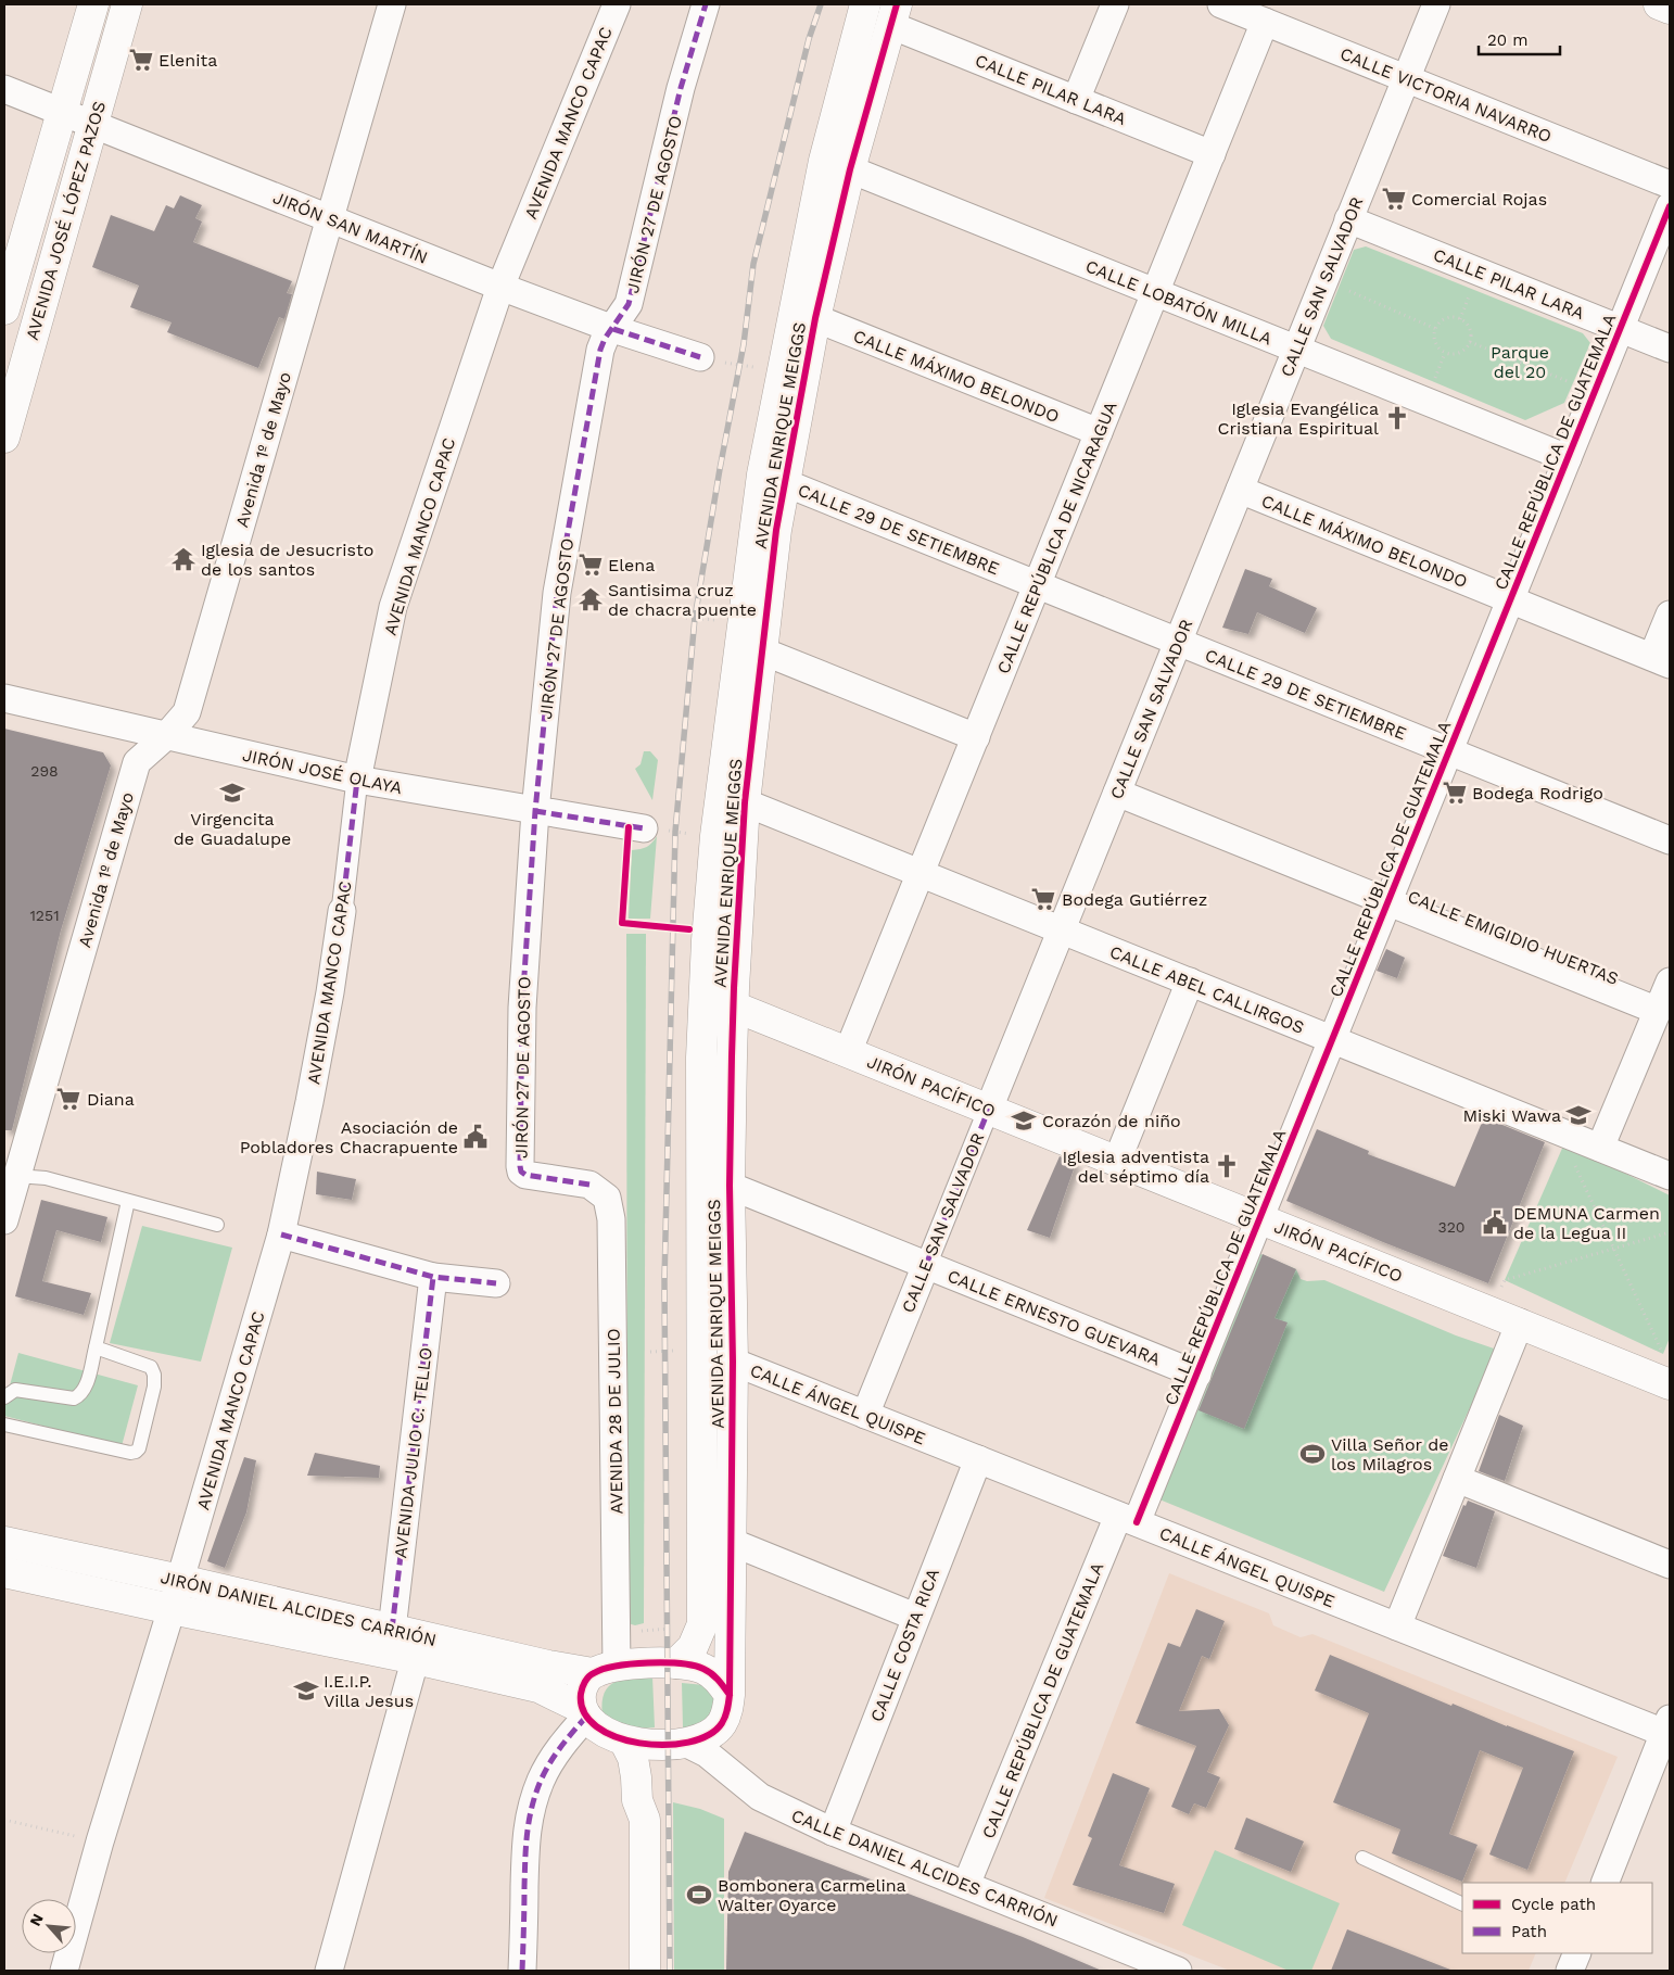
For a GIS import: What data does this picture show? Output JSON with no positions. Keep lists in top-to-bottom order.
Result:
{
  "streets": {
    "street": [
      "CALLE PILAR LARA",
      "CALLE VICTORIA NAVARRO",
      "AVENIDA MANCO CAPAC",
      "JIRÓN 27 DE AGOSTO",
      "AVENIDA JOSÉ LÓPEZ PAZOS",
      "JIRÓN SAN MARTÍN",
      "CALLE SAN SALVADOR",
      "CALLE LOBATÓN MILLA",
      "CALLE MÁXIMO BELONDO",
      "AVENIDA ENRIQUE MEIGGS",
      "Avenida 1º de Mayo",
      "CALLE REPÚBLICA DE GUATEMALA",
      "CALLE 29 DE SETIEMBRE",
      "CALLE REPÚBLICA DE NICARAGUA",
      "JIRÓN JOSÉ OLAYA",
      "CALLE EMIGIDIO HUERTAS",
      "CALLE ABEL CALLIRGOS",
      "JIRÓN PACÍFICO",
      "CALLE ERNESTO GUEVARA",
      "CALLE ÁNGEL QUISPE",
      "AVENIDA 28 DE JULIO",
      "AVENIDA JULIO C. TELLO",
      "JIRÓN DANIEL ALCIDES CARRIÓN",
      "CALLE COSTA RICA",
      "CALLE DANIEL ALCIDES CARRIÓN"
    ]
  },
  "crossings": [
    ["CALLE PILAR LARA", "CALLE SAN SALVADOR"],
    ["CALLE PILAR LARA", "AVENIDA ENRIQUE MEIGGS"],
    ["CALLE PILAR LARA", "CALLE REPÚBLICA DE GUATEMALA"],
    ["CALLE PILAR LARA", "CALLE REPÚBLICA DE NICARAGUA"],
    ["CALLE VICTORIA NAVARRO", "CALLE SAN SALVADOR"],
    ["CALLE VICTORIA NAVARRO", "CALLE REPÚBLICA DE NICARAGUA"],
    ["AVENIDA MANCO CAPAC", "JIRÓN SAN MARTÍN"],
    ["AVENIDA MANCO CAPAC", "JIRÓN JOSÉ OLAYA"],
    ["AVENIDA MANCO CAPAC", "JIRÓN DANIEL ALCIDES CARRIÓN"],
    ["JIRÓN 27 DE AGOSTO", "JIRÓN SAN MARTÍN"],
    ["JIRÓN 27 DE AGOSTO", "JIRÓN JOSÉ OLAYA"],
    ["JIRÓN 27 DE AGOSTO", "AVENIDA 28 DE JULIO"],
    ["AVENIDA JOSÉ LÓPEZ PAZOS", "JIRÓN SAN MARTÍN"],
    ["JIRÓN SAN MARTÍN", "Avenida 1º de Mayo"],
    ["CALLE SAN SALVADOR", "CALLE LOBATÓN MILLA"],
    ["CALLE SAN SALVADOR", "CALLE MÁXIMO BELONDO"],
    ["CALLE SAN SALVADOR", "CALLE 29 DE SETIEMBRE"],
    ["CALLE SAN SALVADOR", "CALLE EMIGIDIO HUERTAS"],
    ["CALLE SAN SALVADOR", "CALLE ABEL CALLIRGOS"],
    ["CALLE SAN SALVADOR", "JIRÓN PACÍFICO"],
    ["CALLE SAN SALVADOR", "CALLE ERNESTO GUEVARA"],
    ["CALLE SAN SALVADOR", "CALLE ÁNGEL QUISPE"],
    ["CALLE LOBATÓN MILLA", "AVENIDA ENRIQUE MEIGGS"],
    ["CALLE LOBATÓN MILLA", "CALLE REPÚBLICA DE GUATEMALA"],
    ["CALLE LOBATÓN MILLA", "CALLE REPÚBLICA DE NICARAGUA"],
    ["CALLE MÁXIMO BELONDO", "AVENIDA ENRIQUE MEIGGS"],
    ["CALLE MÁXIMO BELONDO", "CALLE REPÚBLICA DE GUATEMALA"],
    ["CALLE MÁXIMO BELONDO", "CALLE REPÚBLICA DE NICARAGUA"],
    ["AVENIDA ENRIQUE MEIGGS", "CALLE 29 DE SETIEMBRE"],
    ["AVENIDA ENRIQUE MEIGGS", "CALLE ABEL CALLIRGOS"],
    ["AVENIDA ENRIQUE MEIGGS", "JIRÓN PACÍFICO"],
    ["AVENIDA ENRIQUE MEIGGS", "CALLE ERNESTO GUEVARA"],
    ["AVENIDA ENRIQUE MEIGGS", "CALLE ÁNGEL QUISPE"],
    ["AVENIDA ENRIQUE MEIGGS", "AVENIDA 28 DE JULIO"],
    ["AVENIDA ENRIQUE MEIGGS", "JIRÓN DANIEL ALCIDES CARRIÓN"],
    ["AVENIDA ENRIQUE MEIGGS", "CALLE DANIEL ALCIDES CARRIÓN"],
    ["Avenida 1º de Mayo", "JIRÓN JOSÉ OLAYA"],
    ["CALLE REPÚBLICA DE GUATEMALA", "CALLE 29 DE SETIEMBRE"],
    ["CALLE REPÚBLICA DE GUATEMALA", "CALLE EMIGIDIO HUERTAS"],
    ["CALLE REPÚBLICA DE GUATEMALA", "CALLE ABEL CALLIRGOS"],
    ["CALLE REPÚBLICA DE GUATEMALA", "JIRÓN PACÍFICO"],
    ["CALLE REPÚBLICA DE GUATEMALA", "CALLE ERNESTO GUEVARA"],
    ["CALLE REPÚBLICA DE GUATEMALA", "CALLE ÁNGEL QUISPE"],
    ["CALLE REPÚBLICA DE GUATEMALA", "CALLE DANIEL ALCIDES CARRIÓN"],
    ["CALLE 29 DE SETIEMBRE", "CALLE REPÚBLICA DE NICARAGUA"],
    ["CALLE REPÚBLICA DE NICARAGUA", "CALLE ABEL CALLIRGOS"],
    ["CALLE REPÚBLICA DE NICARAGUA", "JIRÓN PACÍFICO"],
    ["CALLE ÁNGEL QUISPE", "CALLE COSTA RICA"],
    ["AVENIDA 28 DE JULIO", "JIRÓN DANIEL ALCIDES CARRIÓN"],
    ["AVENIDA 28 DE JULIO", "CALLE DANIEL ALCIDES CARRIÓN"],
    ["AVENIDA JULIO C. TELLO", "JIRÓN DANIEL ALCIDES CARRIÓN"],
    ["JIRÓN DANIEL ALCIDES CARRIÓN", "CALLE DANIEL ALCIDES CARRIÓN"],
    ["CALLE COSTA RICA", "CALLE DANIEL ALCIDES CARRIÓN"]
  ],
  "parks": ["Parque del 20"],
  "places": {
    "supermarket": [
      "Elenita",
      "Comercial Rojas",
      "Elena",
      "Bodega Rodrigo",
      "Bodega Gutiérrez",
      "Diana"
    ],
    "church": ["Iglesia Evangélica Cristiana Espiritual", "Iglesia adventista del séptimo día"],
    "temple": ["Iglesia de Jesucristo de los santos", "Santisima cruz de chacra puente"],
    "school or university": [
      "Virgencita de Guadalupe",
      "Miski Wawa",
      "Corazón de niño",
      "I.E.I.P. Villa Jesus"
    ],
    "public building": ["Asociación de Pobladores Chacrapuente", "DEMUNA Carmen de la Legua II"],
    "sports": ["Villa Señor de los Milagros", "Bombonera Carmelina Walter Oyarce"]
  },
  "house_numbers": ["298", "1251", "320"],
  "legend": ["Cycle path", "Path"],
  "scale_bar": "20 m",
  "north": "top left"
}
